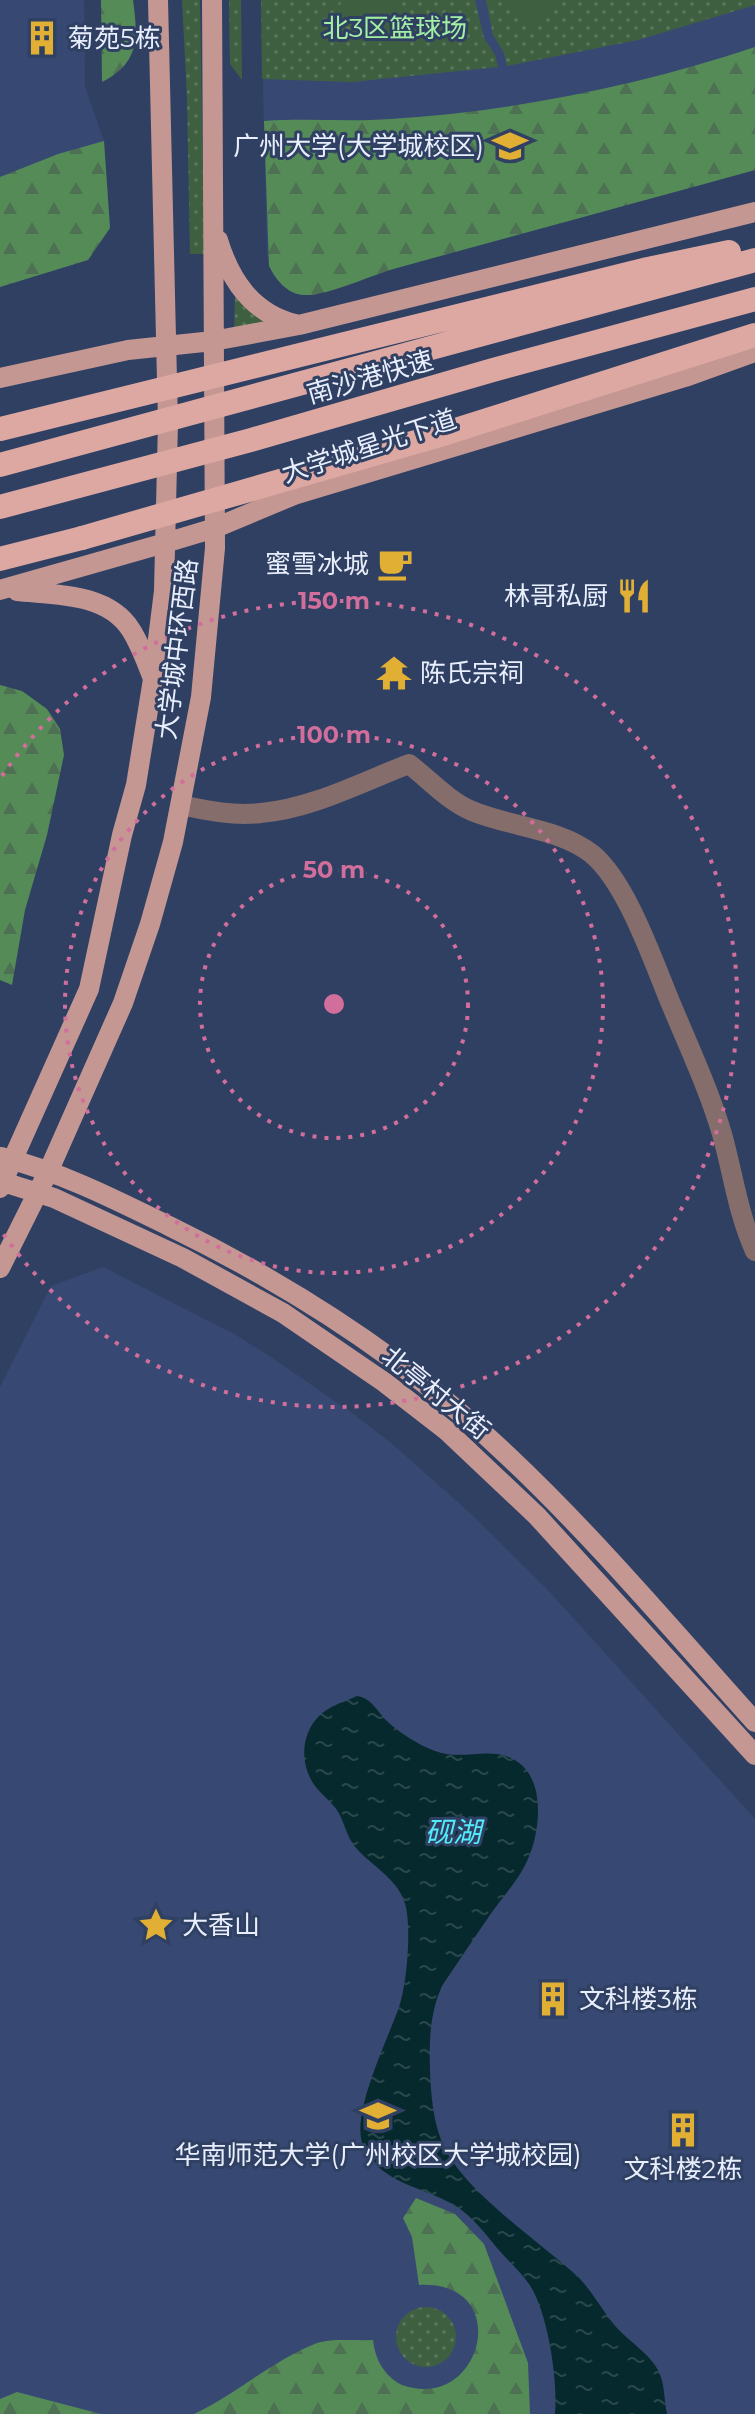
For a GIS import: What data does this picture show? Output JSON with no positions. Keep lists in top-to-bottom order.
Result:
{
  "streets": {
    "highway": ["南沙港快速"],
    "main road": ["大学城星光下道", "大学城中环西路", "北亭村大街"]
  },
  "crossings": [
    ["大学城星光下道", "大学城中环西路"],
    ["大学城中环西路", "北亭村大街"]
  ],
  "water": ["砚湖"],
  "parks": ["北3区篮球场"],
  "places": {
    "building": ["菊苑5栋", "文科楼3栋", "文科楼2栋"],
    "school or university": ["广州大学(大学城校区)", "华南师范大学(广州校区大学城校园)"],
    "cafe": ["蜜雪冰城"],
    "restaurant": ["林哥私厨"],
    "temple": ["陈氏宗祠"],
    "place": ["大香山"]
  },
  "rings": ["150 m", "100 m", "50 m"]
}
